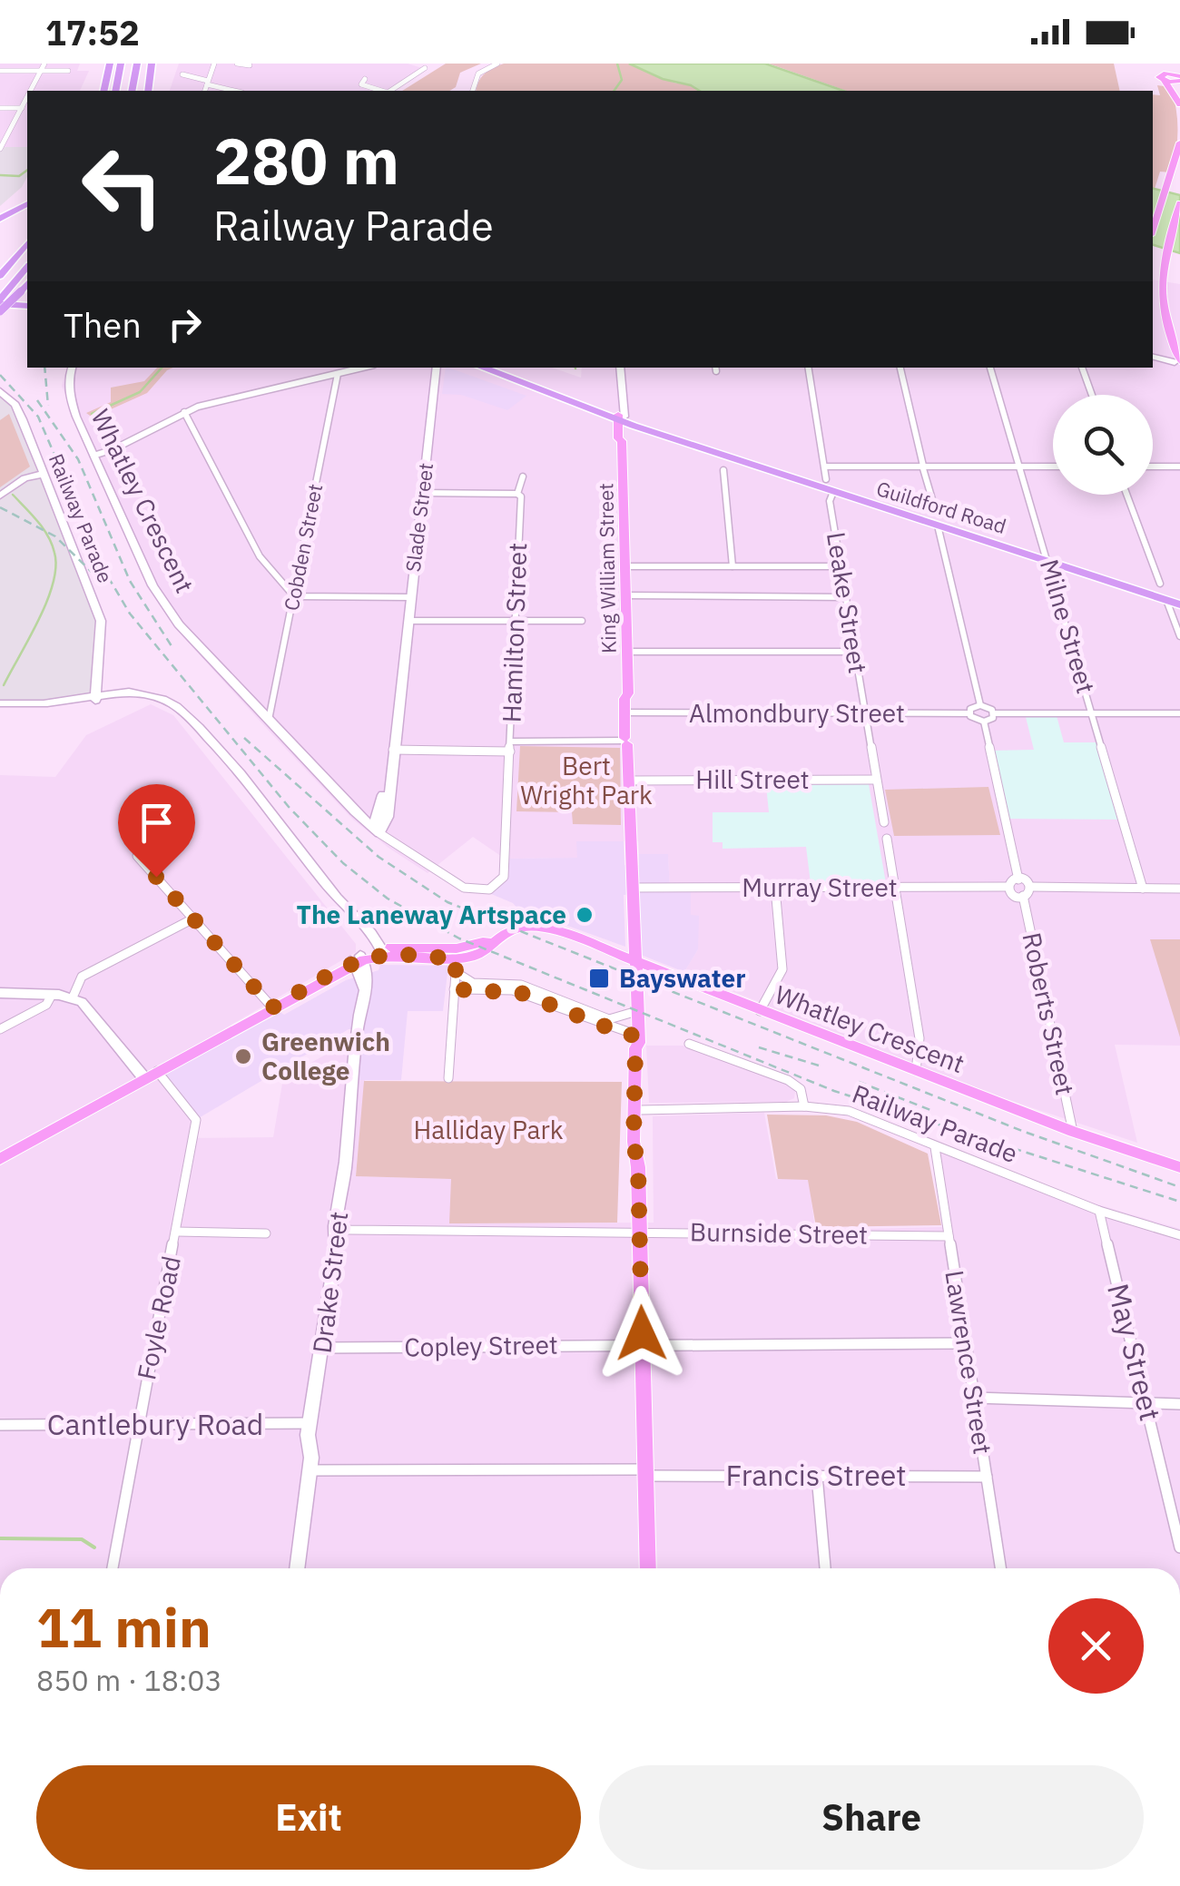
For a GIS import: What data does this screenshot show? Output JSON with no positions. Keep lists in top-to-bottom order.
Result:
{
  "streets": {
    "highway": ["Guildford Road"],
    "main road": ["Whatley Crescent", "King William Street"],
    "street": [
      "Slade Street",
      "Railway Parade",
      "Cobden Street",
      "Leake Street",
      "Milne Street",
      "Hamilton Street",
      "Almondbury Street",
      "Hill Street",
      "Murray Street",
      "Roberts Street",
      "Burnside Street",
      "Drake Street",
      "Foyle Road",
      "Copley Street",
      "May Street",
      "Lawrence Street",
      "Cantlebury Road",
      "Francis Street"
    ]
  },
  "crossings": [
    ["Whatley Crescent", "Slade Street"],
    ["Whatley Crescent", "Cobden Street"],
    ["Whatley Crescent", "King William Street"],
    ["Whatley Crescent", "Hamilton Street"],
    ["Whatley Crescent", "Roberts Street"],
    ["Guildford Road", "King William Street"],
    ["Guildford Road", "Leake Street"],
    ["Guildford Road", "Milne Street"],
    ["Railway Parade", "May Street"],
    ["Railway Parade", "Lawrence Street"],
    ["King William Street", "Almondbury Street"],
    ["King William Street", "Hill Street"],
    ["King William Street", "Murray Street"],
    ["Leake Street", "Almondbury Street"],
    ["Leake Street", "Hill Street"],
    ["Burnside Street", "Drake Street"],
    ["Burnside Street", "Lawrence Street"],
    ["Drake Street", "Copley Street"],
    ["Drake Street", "Cantlebury Road"],
    ["Drake Street", "Francis Street"],
    ["Foyle Road", "Cantlebury Road"],
    ["Copley Street", "Lawrence Street"],
    ["Lawrence Street", "Francis Street"]
  ],
  "parks": ["Bert Wright Park", "Halliday Park"],
  "places": {
    "other": ["The Laneway Artspace", "Greenwich College"],
    "transit": ["Bayswater"]
  },
  "page": {
    "status": "17:52",
    "turn": ["280 m", "Railway Parade"],
    "then": "Then",
    "heading": ["11 min", "850 m · 18:03"],
    "buttons": ["Exit", "Share"]
  }
}
